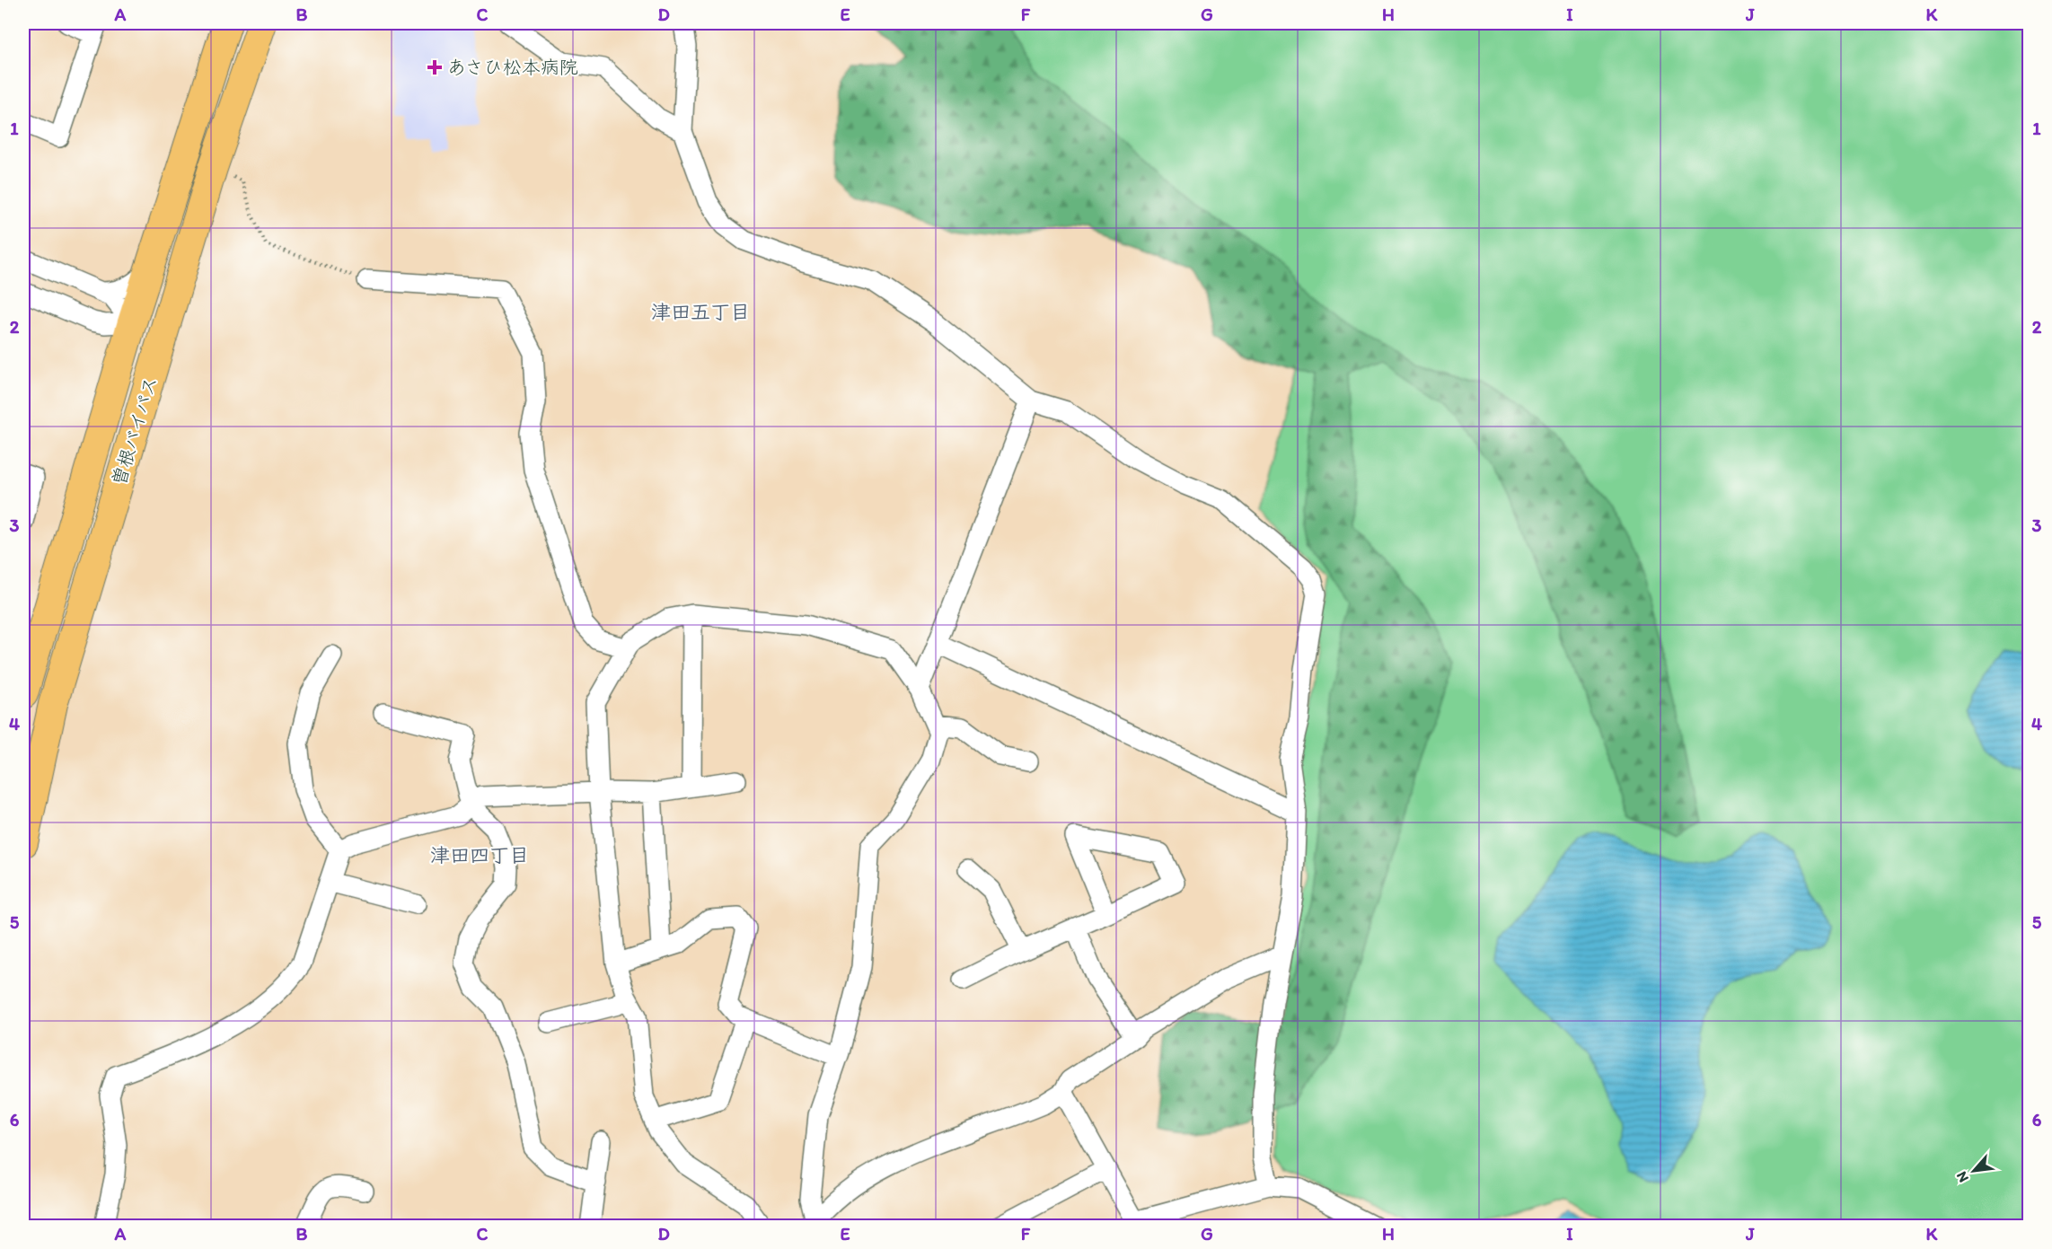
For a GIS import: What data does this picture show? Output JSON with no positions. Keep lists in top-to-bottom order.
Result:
{
  "streets": {
    "highway": ["曽根バイパス"]
  },
  "districts": ["津田五丁目", "津田四丁目"],
  "places": {
    "health": ["あさひ松本病院"]
  },
  "north": "bottom left",
  "grid": {
    "columns": [
      "A",
      "B",
      "C",
      "D",
      "E",
      "F",
      "G",
      "H",
      "I",
      "J",
      "K"
    ],
    "rows": [
      "1",
      "2",
      "3",
      "4",
      "5",
      "6"
    ]
  }
}
